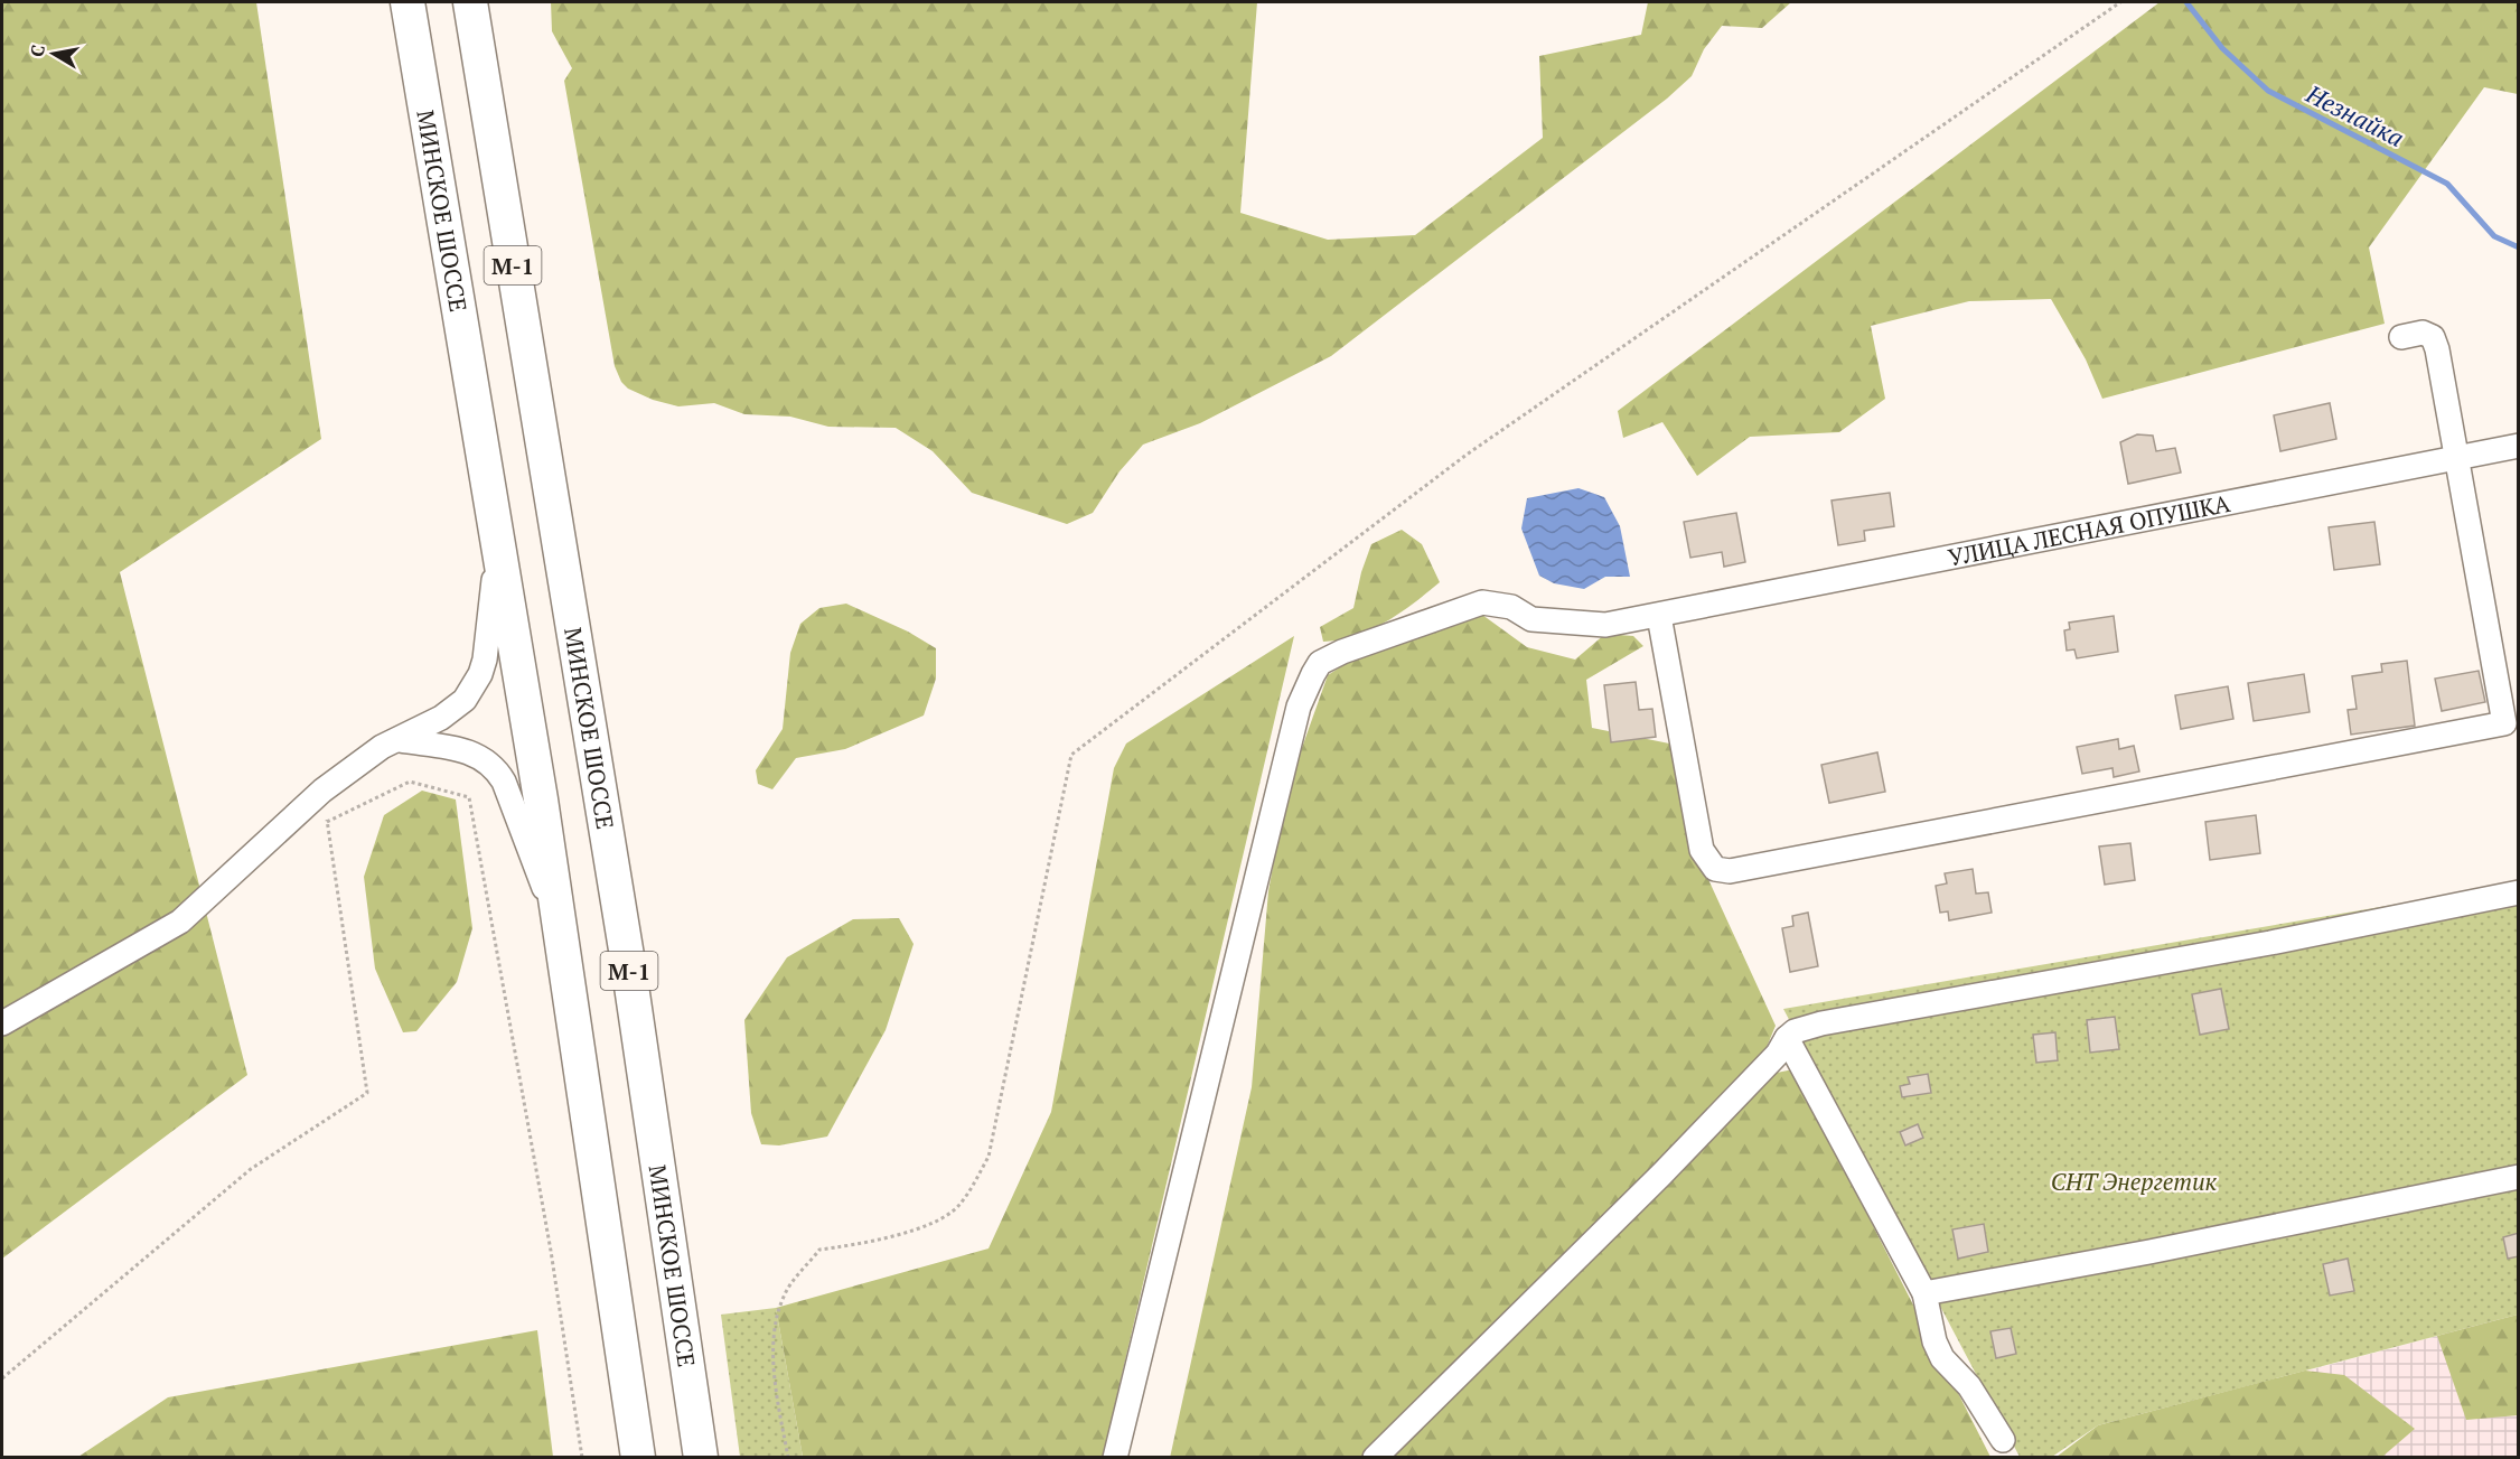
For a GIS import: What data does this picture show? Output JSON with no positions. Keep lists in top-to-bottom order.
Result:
{
  "streets": {
    "highway": ["МИНСКОЕ ШОССЕ", "М-1"],
    "street": ["УЛИЦА ЛЕСНАЯ ОПУШКА"]
  },
  "water": ["Незнайка"],
  "parks": ["СНТ Энергетик"],
  "north": "left"
}
